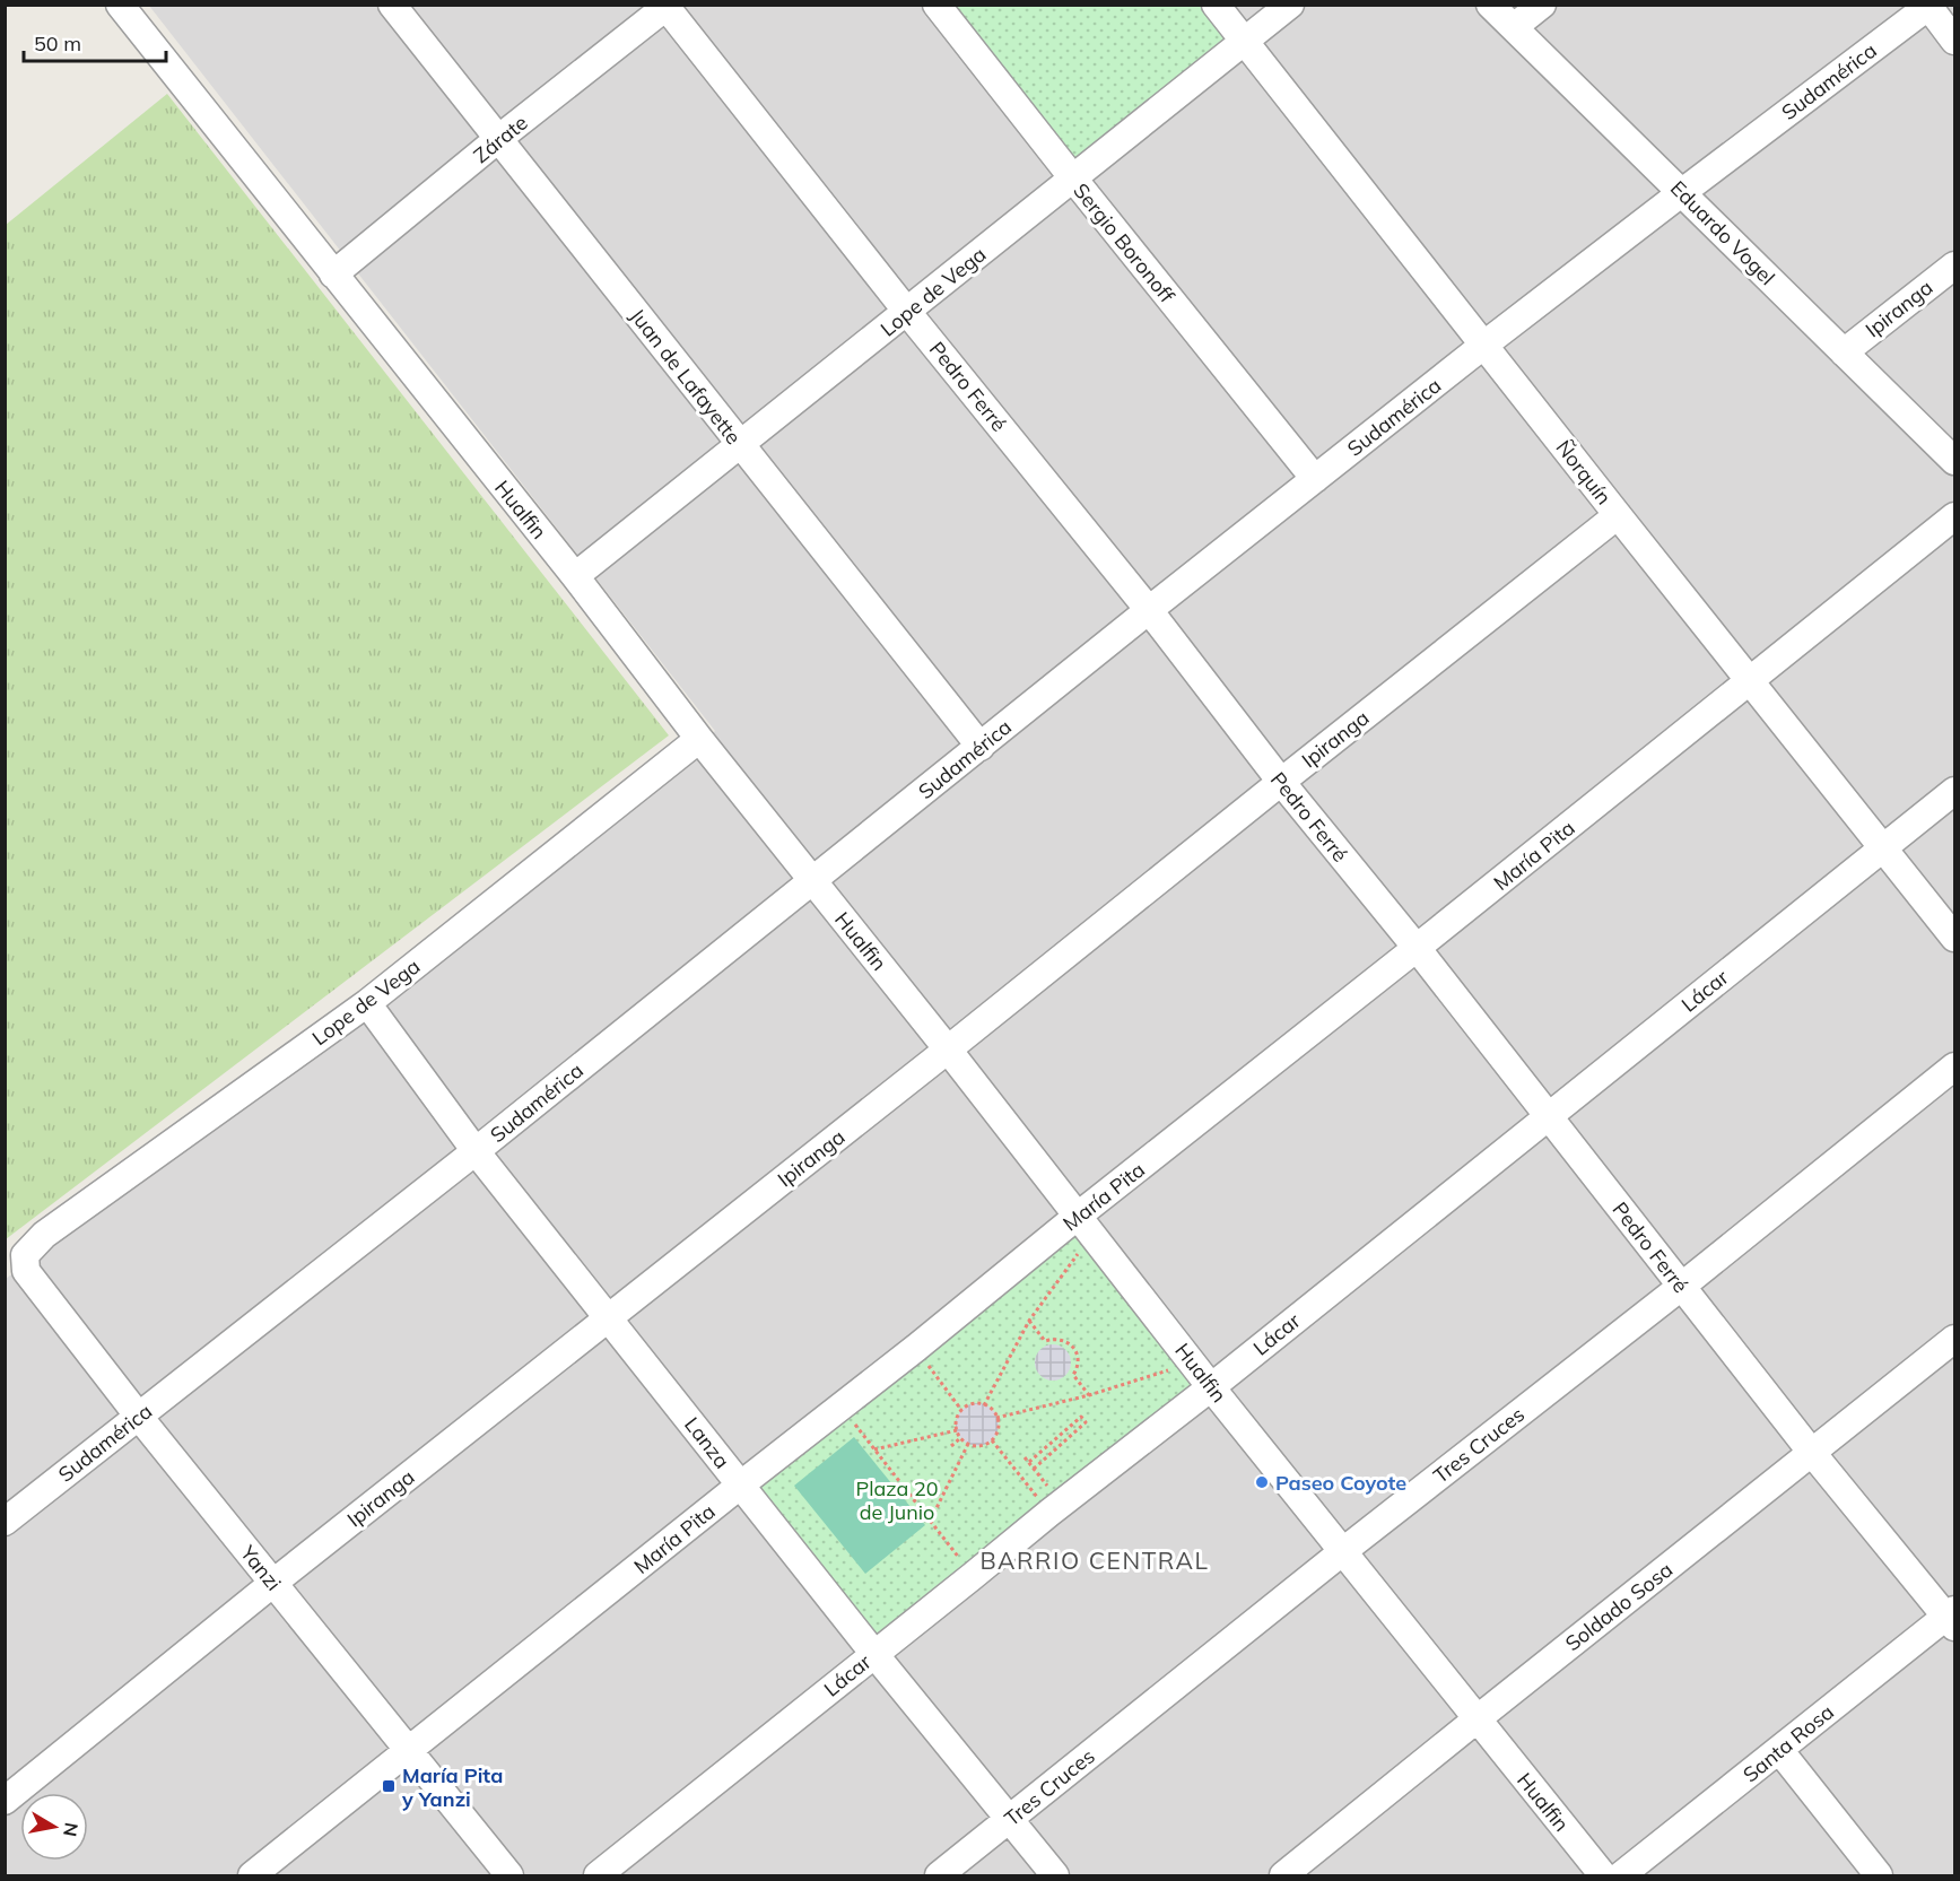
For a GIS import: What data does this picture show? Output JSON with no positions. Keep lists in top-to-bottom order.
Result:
{
  "streets": {
    "street": [
      "Sudamérica",
      "Zárate",
      "Eduardo Vogel",
      "Sergio Boronoff",
      "Lope de Vega",
      "Ipiranga",
      "Juan de Lafayette",
      "Pedro Ferré",
      "Ñorquín",
      "Hualfin",
      "María Pita",
      "Lácar",
      "Lanza",
      "Tres Cruces",
      "Yanzi",
      "Soldado Sosa",
      "Santa Rosa"
    ]
  },
  "crossings": [
    ["Sudamérica", "Eduardo Vogel"],
    ["Sudamérica", "Sergio Boronoff"],
    ["Sudamérica", "Juan de Lafayette"],
    ["Sudamérica", "Pedro Ferré"],
    ["Sudamérica", "Ñorquín"],
    ["Sudamérica", "Hualfin"],
    ["Sudamérica", "Lanza"],
    ["Sudamérica", "Yanzi"],
    ["Zárate", "Juan de Lafayette"],
    ["Zárate", "Pedro Ferré"],
    ["Zárate", "Hualfin"],
    ["Eduardo Vogel", "Ipiranga"],
    ["Sergio Boronoff", "Lope de Vega"],
    ["Lope de Vega", "Juan de Lafayette"],
    ["Lope de Vega", "Pedro Ferré"],
    ["Lope de Vega", "Ñorquín"],
    ["Lope de Vega", "Hualfin"],
    ["Lope de Vega", "Lanza"],
    ["Lope de Vega", "Yanzi"],
    ["Ipiranga", "Pedro Ferré"],
    ["Ipiranga", "Ñorquín"],
    ["Ipiranga", "Hualfin"],
    ["Ipiranga", "Lanza"],
    ["Ipiranga", "Yanzi"],
    ["Pedro Ferré", "María Pita"],
    ["Pedro Ferré", "Lácar"],
    ["Pedro Ferré", "Tres Cruces"],
    ["Pedro Ferré", "Soldado Sosa"],
    ["Pedro Ferré", "Santa Rosa"],
    ["Ñorquín", "María Pita"],
    ["Ñorquín", "Lácar"],
    ["Hualfin", "María Pita"],
    ["Hualfin", "Lácar"],
    ["Hualfin", "Tres Cruces"],
    ["Hualfin", "Soldado Sosa"],
    ["María Pita", "Lanza"],
    ["María Pita", "Yanzi"],
    ["Lácar", "Lanza"],
    ["Lanza", "Tres Cruces"]
  ],
  "districts": ["BARRIO CENTRAL"],
  "parks": ["Plaza 20 de Junio"],
  "places": {
    "other": ["Paseo Coyote"],
    "transit": ["María Pita y Yanzi"]
  },
  "scale_bar": "50 m",
  "north": "right"
}
